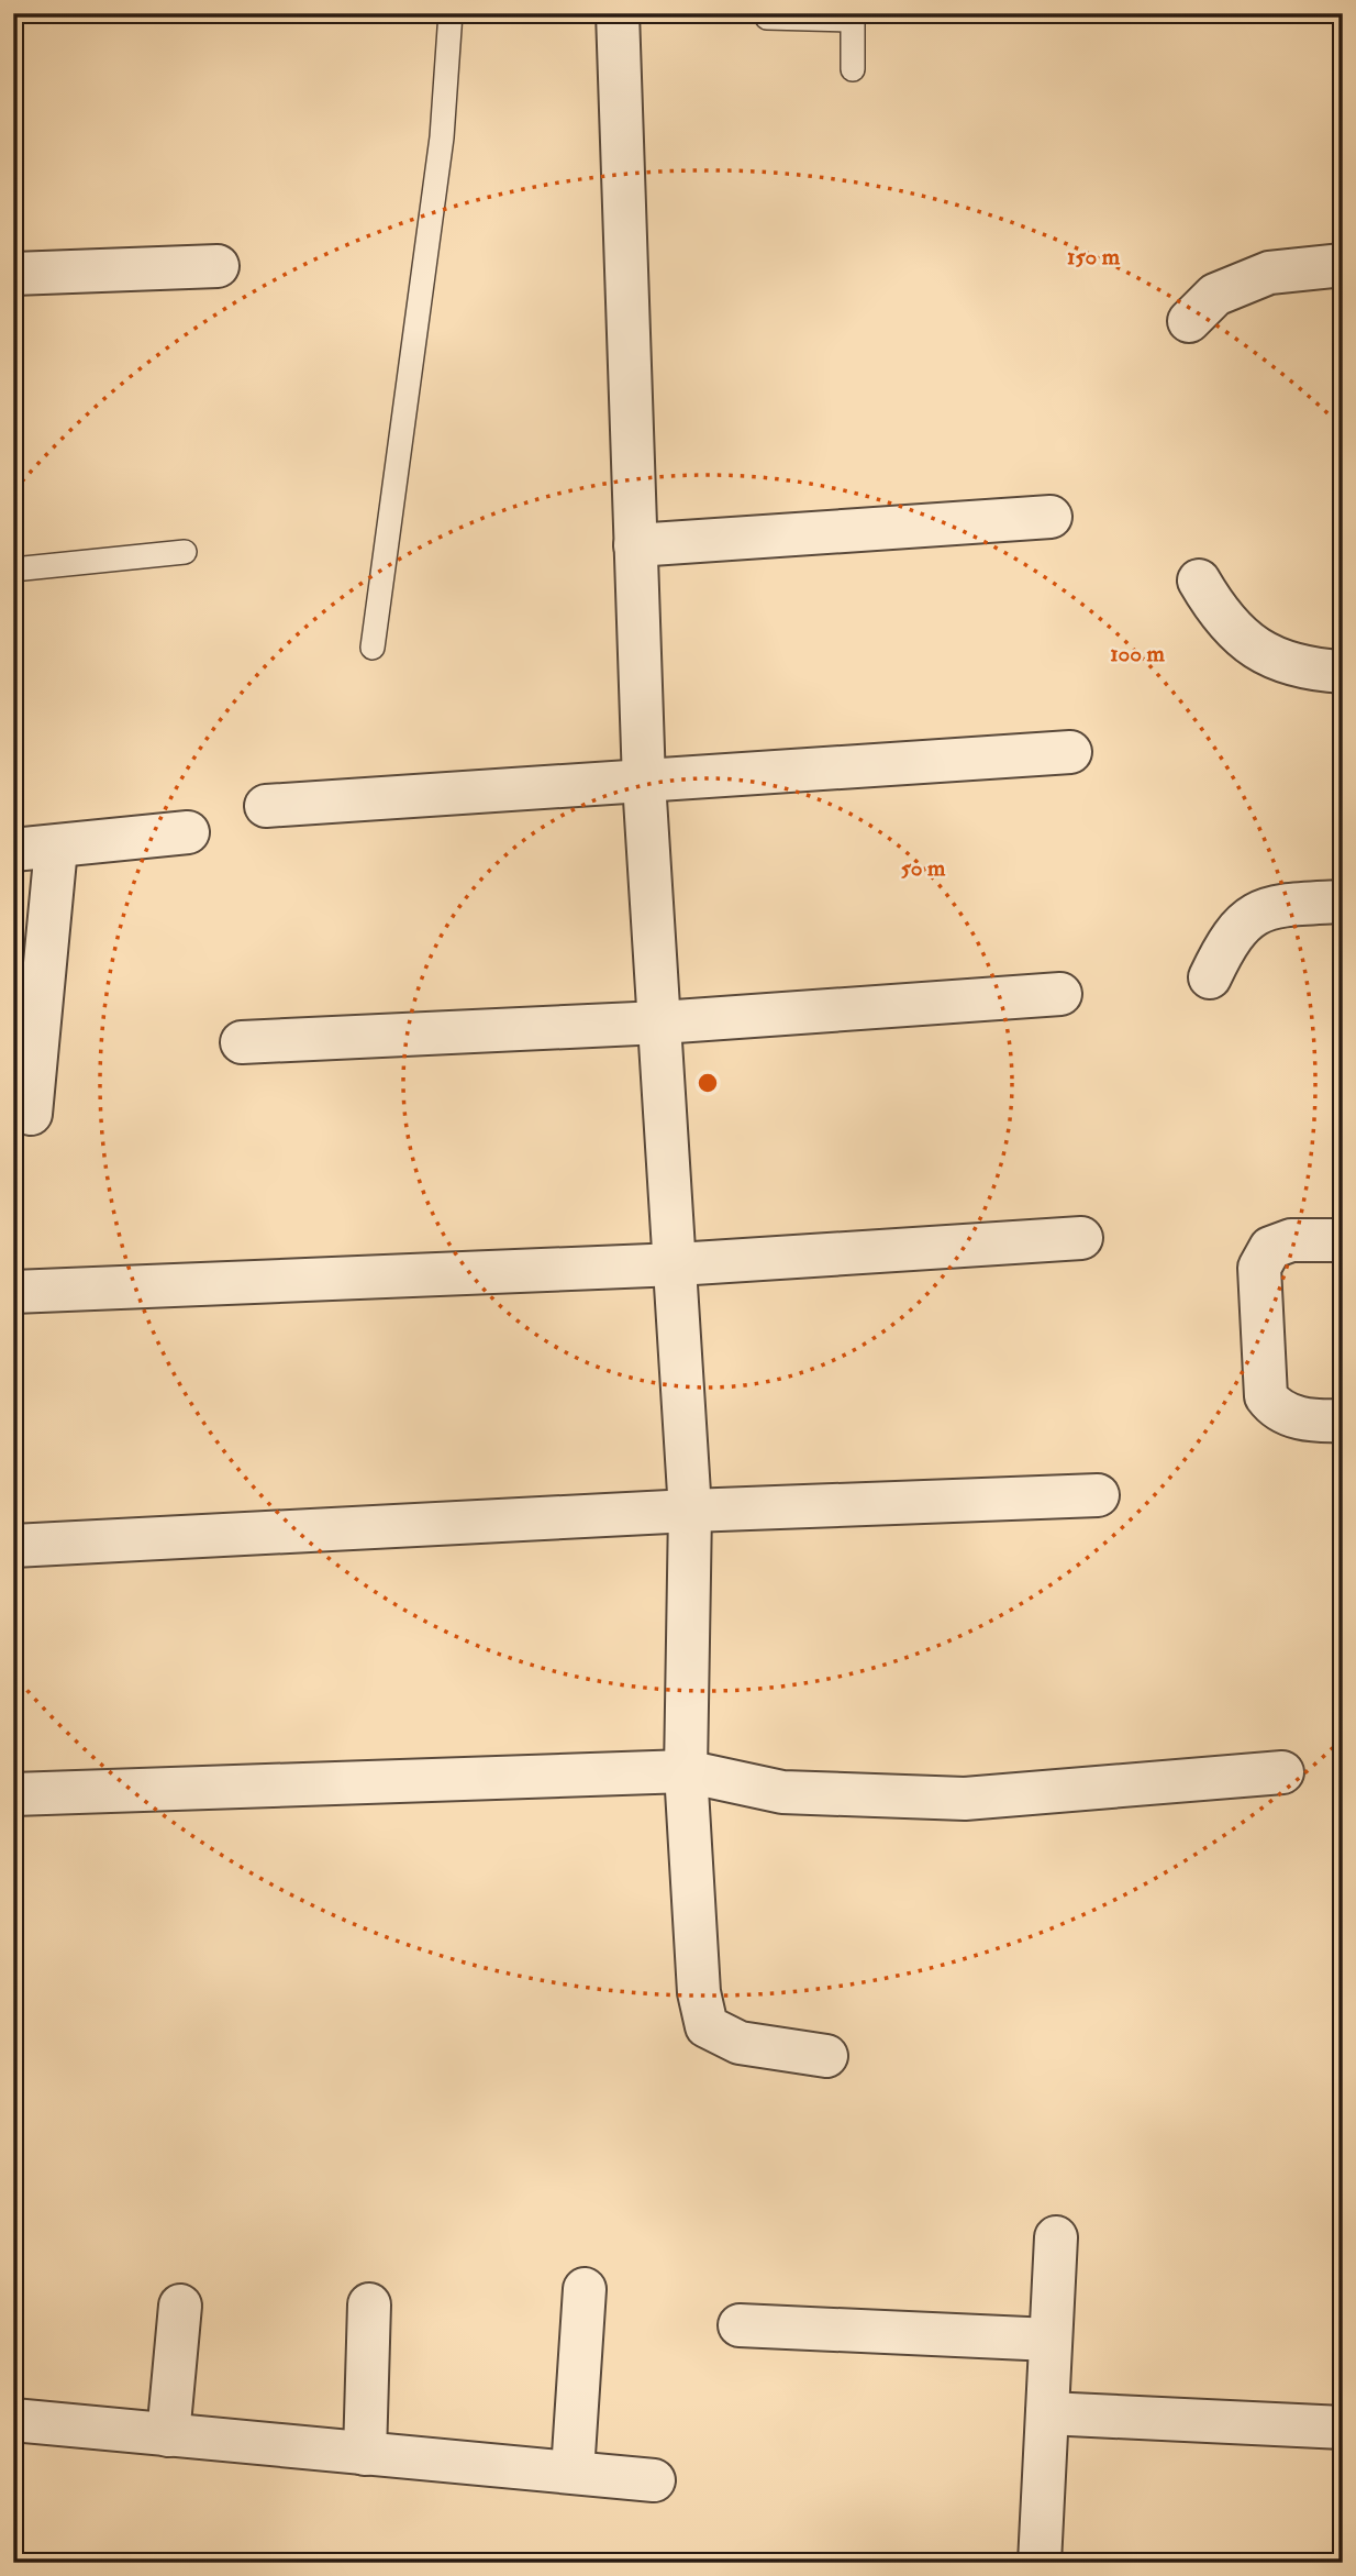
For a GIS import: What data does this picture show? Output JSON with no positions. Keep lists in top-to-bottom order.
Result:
{
  "rings": ["150 m", "100 m", "50 m"]
}
